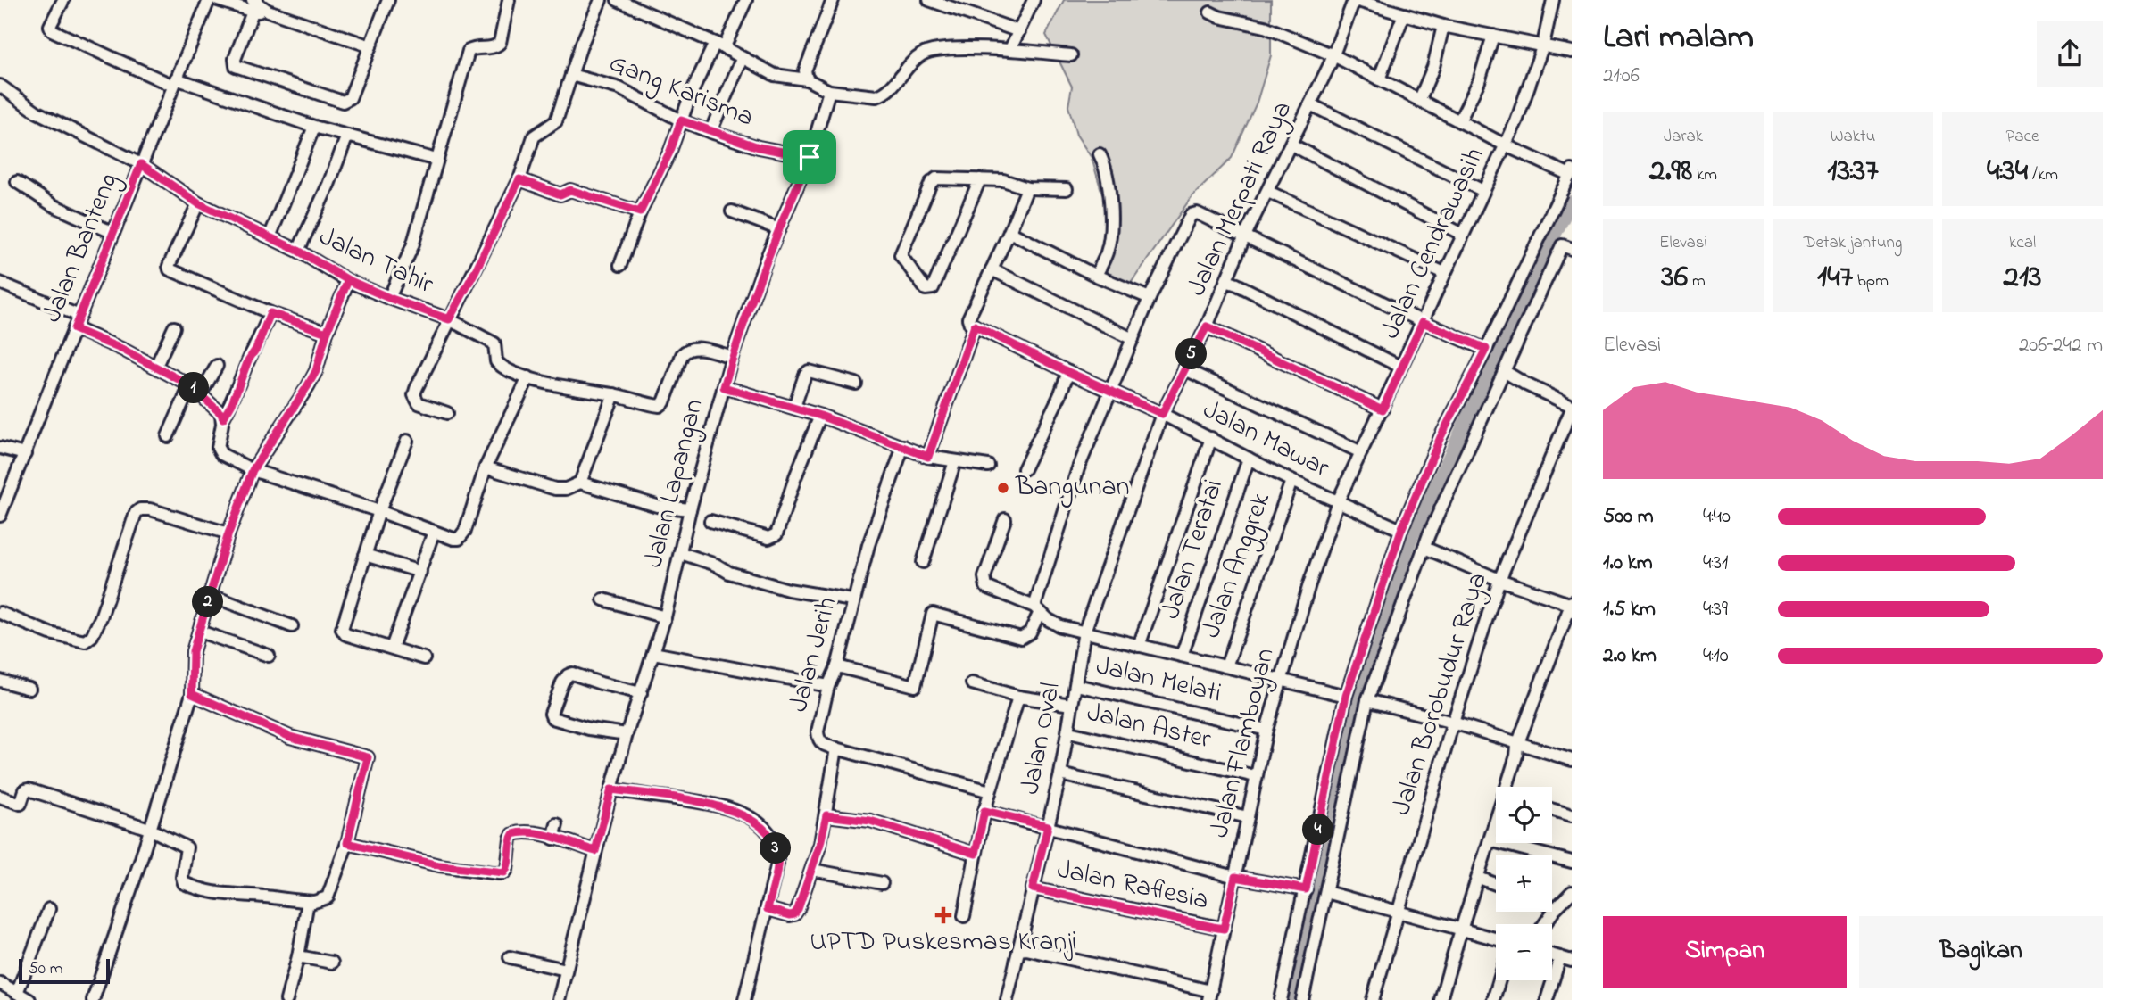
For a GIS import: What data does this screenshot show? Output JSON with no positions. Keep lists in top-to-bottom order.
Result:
{
  "streets": {
    "street": [
      "Gang Karisma",
      "Jalan Merpati Raya",
      "Jalan Cendrawasih",
      "Jalan Banteng",
      "Jalan Tahir",
      "Jalan Mawar",
      "Jalan Lapangan",
      "Jalan Teratai",
      "Jalan Anggrek",
      "Jalan Jerih",
      "Jalan Melati",
      "Jalan Borobudur Raya",
      "Jalan Aster",
      "Jalan Oval",
      "Jalan Flamboyan",
      "Jalan Raflesia"
    ]
  },
  "crossings": [
    ["Gang Karisma", "Jalan Lapangan"],
    ["Jalan Merpati Raya", "Jalan Mawar"],
    ["Jalan Merpati Raya", "Jalan Oval"],
    ["Jalan Cendrawasih", "Jalan Mawar"],
    ["Jalan Cendrawasih", "Jalan Flamboyan"],
    ["Jalan Banteng", "Jalan Tahir"],
    ["Jalan Tahir", "Jalan Lapangan"],
    ["Jalan Mawar", "Jalan Teratai"],
    ["Jalan Mawar", "Jalan Anggrek"],
    ["Jalan Mawar", "Jalan Oval"],
    ["Jalan Mawar", "Jalan Flamboyan"],
    ["Jalan Melati", "Jalan Oval"],
    ["Jalan Melati", "Jalan Flamboyan"],
    ["Jalan Aster", "Jalan Oval"],
    ["Jalan Aster", "Jalan Flamboyan"],
    ["Jalan Oval", "Jalan Raflesia"],
    ["Jalan Flamboyan", "Jalan Raflesia"]
  ],
  "places": {
    "other": ["Bangunan"],
    "health": ["UPTD Puskesmas Kranji"]
  },
  "scale_bar": "50 m",
  "page": {
    "heading": ["Lari malam", "21:06"],
    "stats": [
      ["Jarak", "2.98 km"],
      ["Waktu", "13:37"],
      ["Pace", "4:34 /km"],
      ["Elevasi", "36 m"],
      ["Detak jantung", "147 bpm"],
      ["kcal", "213"]
    ],
    "chart": ["Elevasi", "206–242 m"],
    "pins": [
      "5",
      "1",
      "2",
      "4",
      "3"
    ],
    "list": [
      {
        "name": "500 m",
        "note": "4:40"
      },
      {
        "name": "1.0 km",
        "note": "4:31"
      },
      {
        "name": "1.5 km",
        "note": "4:39"
      },
      {
        "name": "2.0 km",
        "note": "4:10"
      }
    ],
    "map_buttons": ["+", "−"],
    "buttons": ["Simpan", "Bagikan"],
    "scale": "50 m"
  }
}
